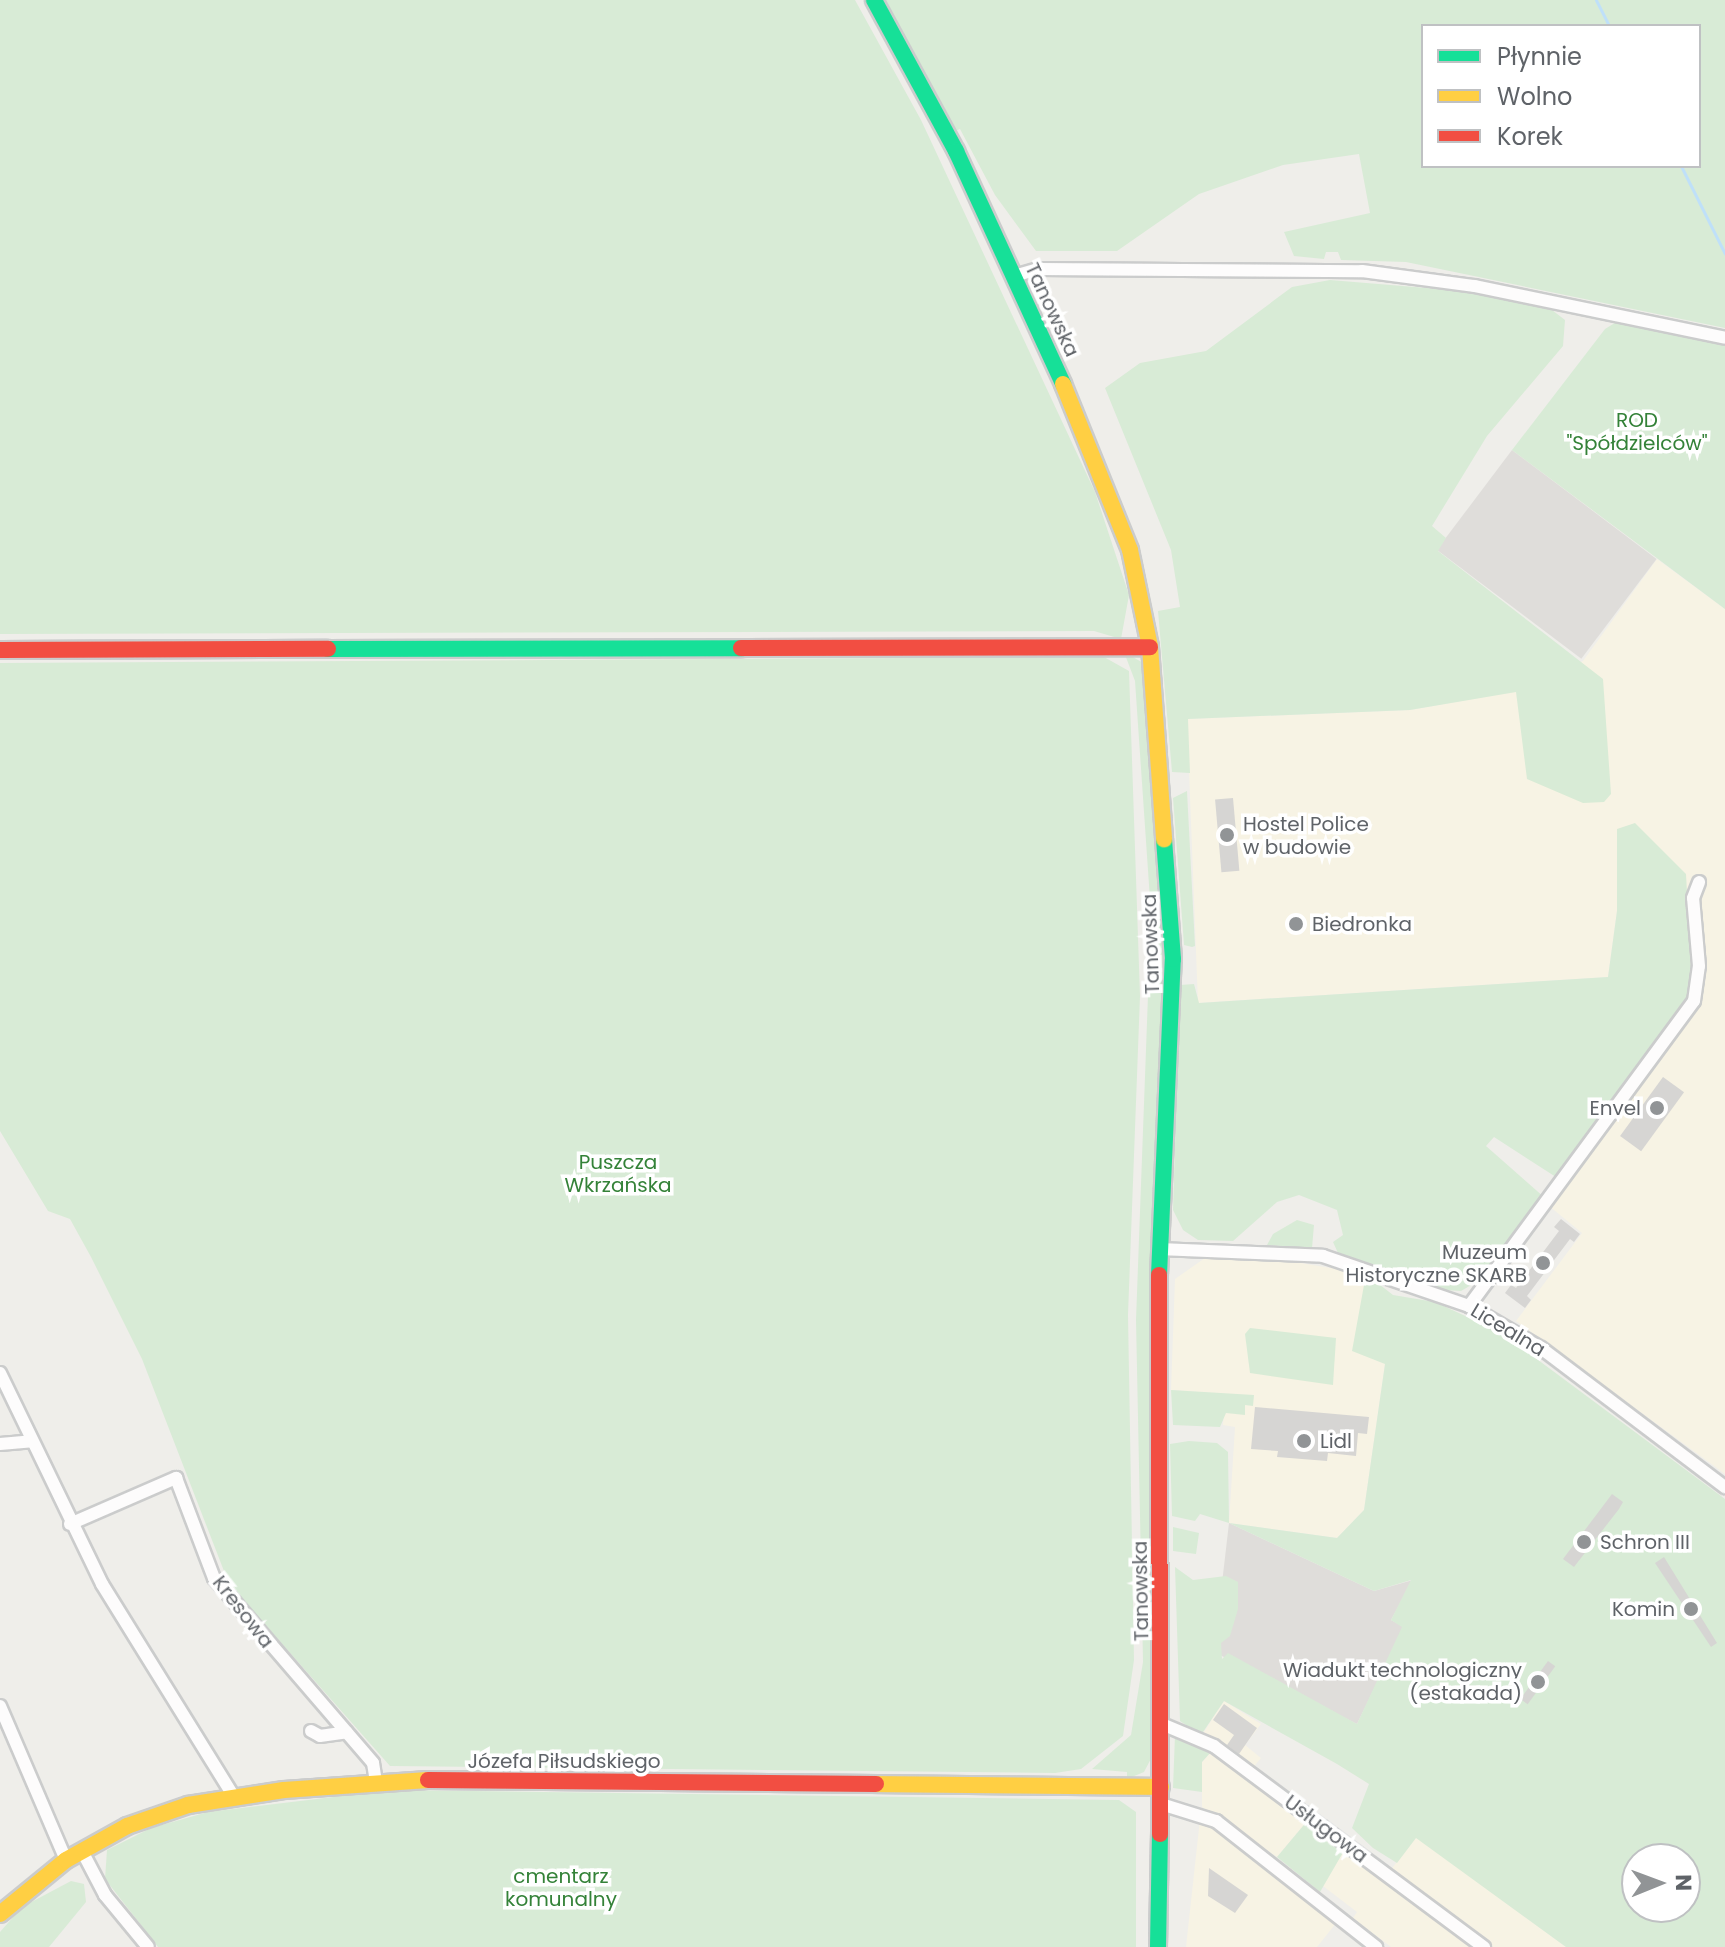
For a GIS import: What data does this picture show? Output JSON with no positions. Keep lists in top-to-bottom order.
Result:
{
  "streets": {
    "street": [
      "Tanowska",
      "Licealna",
      "Kresowa",
      "Józefa Piłsudskiego",
      "Usługowa"
    ]
  },
  "crossings": [
    ["Tanowska", "Licealna"],
    ["Tanowska", "Józefa Piłsudskiego"],
    ["Tanowska", "Usługowa"],
    ["Kresowa", "Józefa Piłsudskiego"]
  ],
  "parks": ["ROD \"Spółdzielców\"", "Puszcza Wkrzańska", "cmentarz komunalny"],
  "places": [
    "Hostel Police w budowie",
    "Biedronka",
    "Envel",
    "Muzeum Historyczne SKARB",
    "Lidl",
    "Schron III",
    "Komin",
    "Wiadukt technologiczny (estakada)"
  ],
  "legend": ["Płynnie", "Wolno", "Korek"],
  "north": "right"
}
